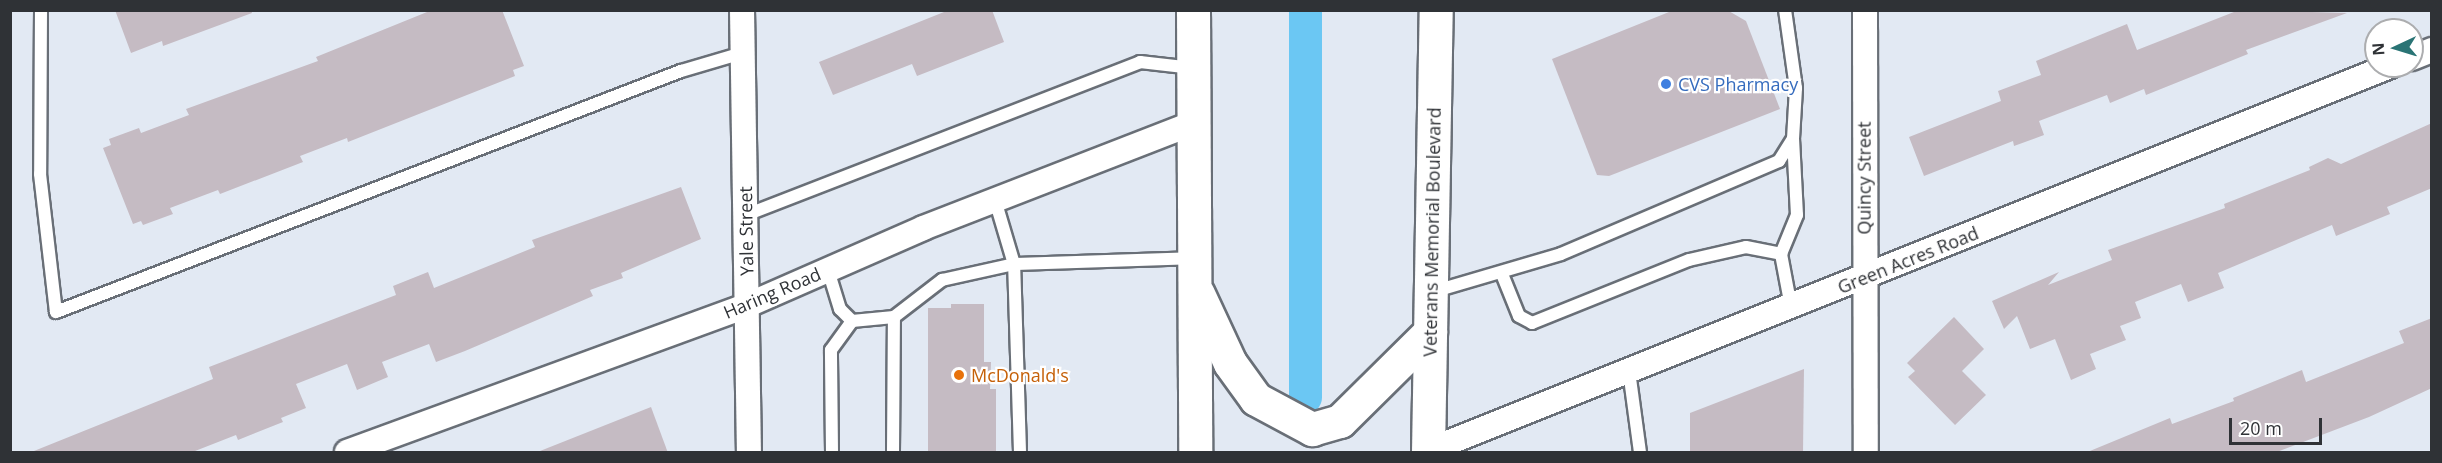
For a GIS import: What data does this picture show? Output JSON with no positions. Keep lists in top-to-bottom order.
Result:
{
  "streets": {
    "main road": ["Veterans Memorial Boulevard"],
    "street": [
      "Quincy Street",
      "Yale Street",
      "Green Acres Road",
      "Haring Road"
    ]
  },
  "crossings": [
    ["Quincy Street", "Green Acres Road"],
    ["Yale Street", "Haring Road"],
    ["Veterans Memorial Boulevard", "Green Acres Road"]
  ],
  "places": ["CVS Pharmacy", "McDonald's"],
  "scale_bar": "20 m",
  "north": "left"
}
